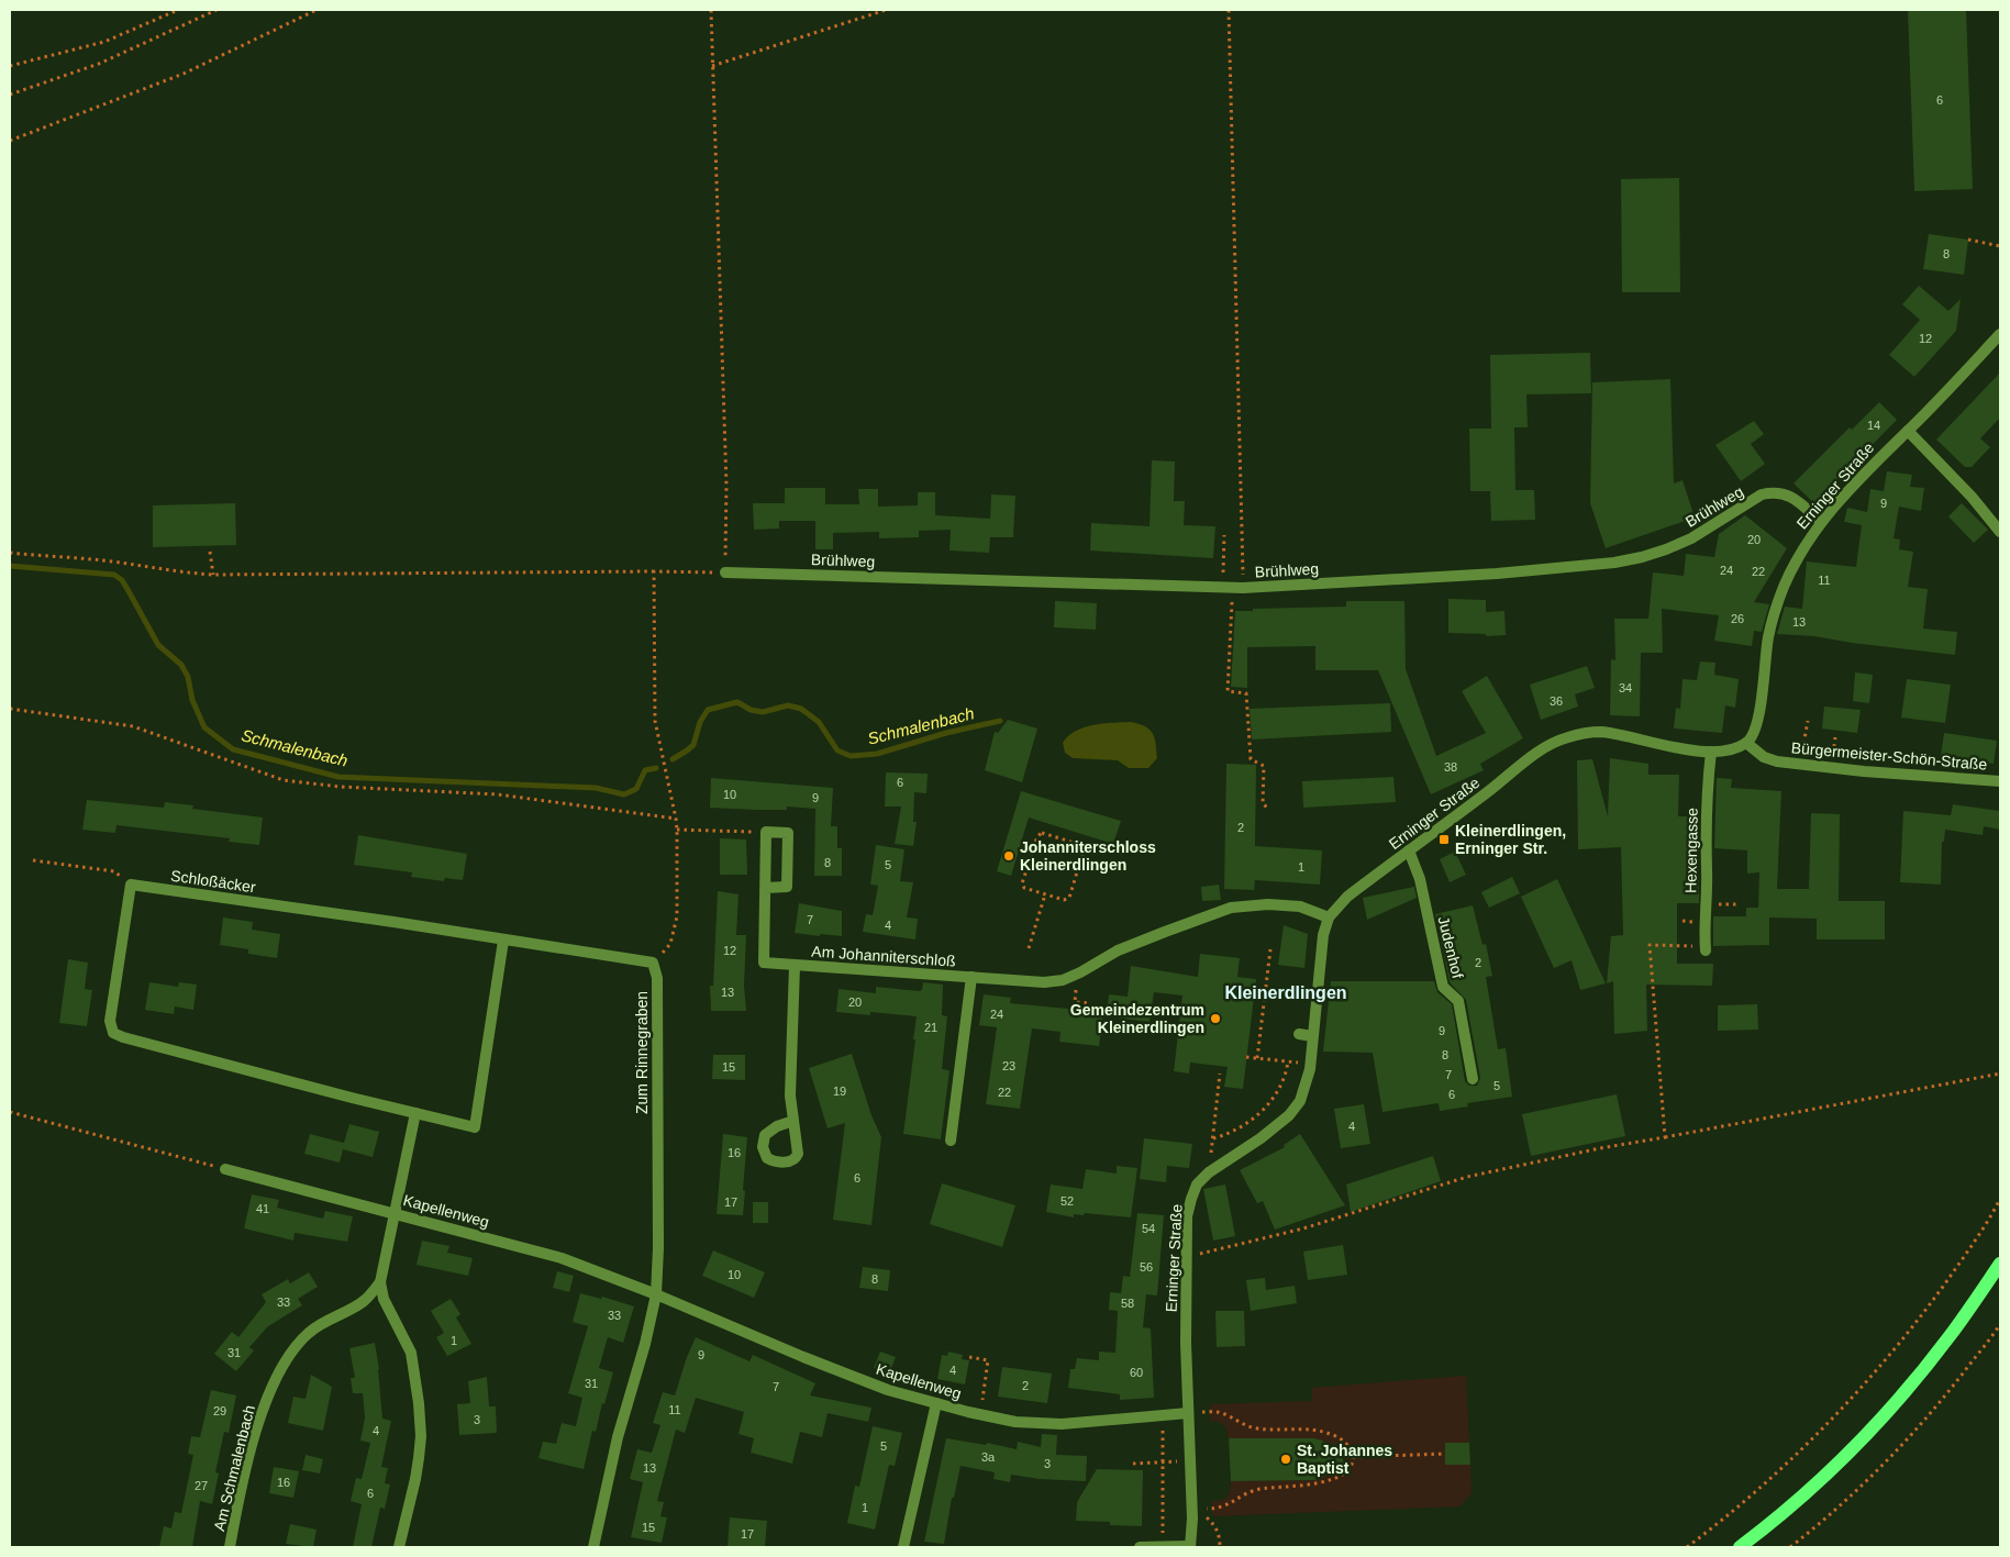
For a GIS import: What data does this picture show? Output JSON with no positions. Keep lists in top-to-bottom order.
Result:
{
  "streets": {
    "street": [
      "Erninger Straße",
      "Brühlweg",
      "Bürgermeister-Schön-Straße",
      "Hexengasse",
      "Schloßäcker",
      "Judenhof",
      "Am Johanniterschloß",
      "Zum Rinnegraben",
      "Kapellenweg",
      "Am Schmalenbach"
    ]
  },
  "crossings": [
    ["Erninger Straße", "Brühlweg"],
    ["Erninger Straße", "Bürgermeister-Schön-Straße"],
    ["Erninger Straße", "Hexengasse"],
    ["Erninger Straße", "Judenhof"],
    ["Erninger Straße", "Am Johanniterschloß"],
    ["Erninger Straße", "Kapellenweg"],
    ["Zum Rinnegraben", "Kapellenweg"],
    ["Kapellenweg", "Am Schmalenbach"]
  ],
  "districts": ["Kleinerdlingen"],
  "water": ["Schmalenbach"],
  "places": {
    "transit": ["Kleinerdlingen, Erninger Str."],
    "other": ["Johanniterschloss Kleinerdlingen", "Gemeindezentrum Kleinerdlingen", "St. Johannes Baptist"]
  },
  "house_numbers": [
    "6",
    "8",
    "12",
    "14",
    "9",
    "20",
    "24",
    "22",
    "11",
    "26",
    "13",
    "34",
    "36",
    "38",
    "6",
    "10",
    "9",
    "2",
    "8",
    "5",
    "1",
    "7",
    "4",
    "12",
    "2",
    "13",
    "20",
    "24",
    "21",
    "9",
    "8",
    "23",
    "15",
    "7",
    "5",
    "19",
    "22",
    "6",
    "4",
    "16",
    "6",
    "52",
    "17",
    "41",
    "54",
    "56",
    "10",
    "8",
    "33",
    "58",
    "33",
    "1",
    "31",
    "9",
    "4",
    "60",
    "31",
    "2",
    "7",
    "11",
    "29",
    "3",
    "4",
    "5",
    "3a",
    "3",
    "13",
    "16",
    "27",
    "6",
    "1",
    "15",
    "17"
  ]
}
